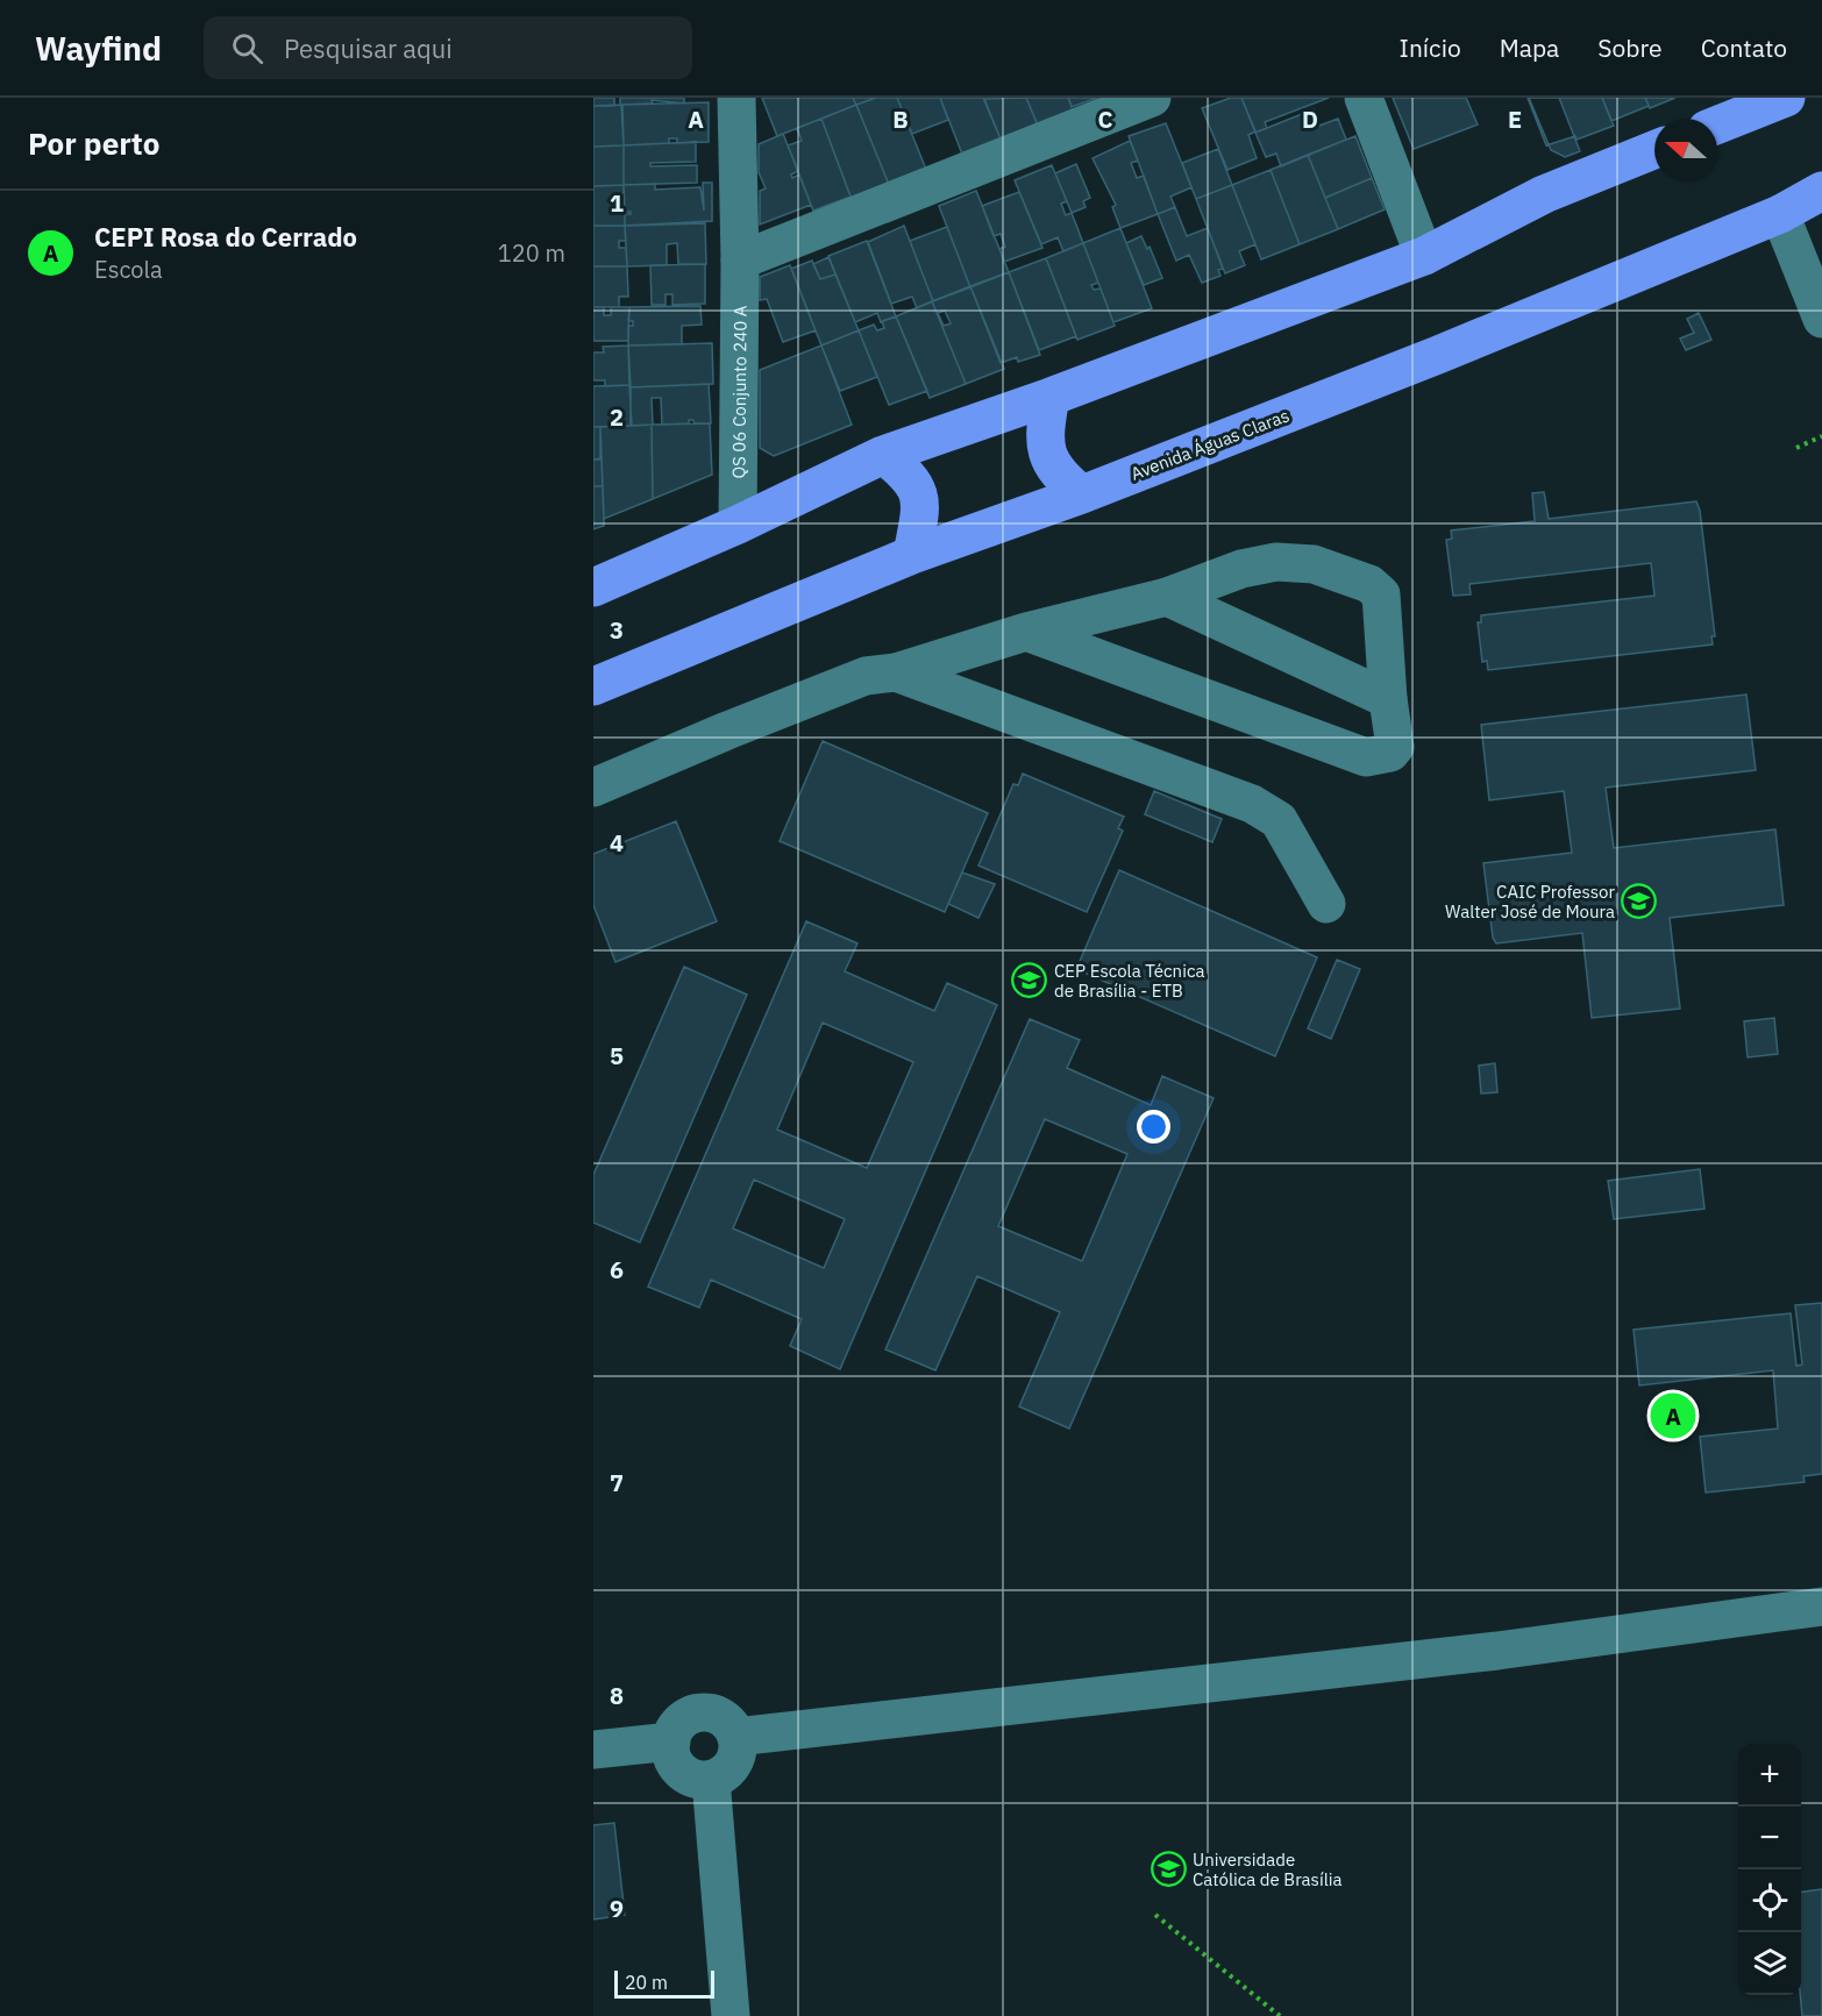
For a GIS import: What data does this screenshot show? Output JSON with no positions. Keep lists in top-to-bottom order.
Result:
{
  "streets": {
    "main road": ["Avenida Águas Claras"],
    "street": ["QS 06 Conjunto 240 A"]
  },
  "places": {
    "school or university": ["CAIC Professor Walter José de Moura", "CEP Escola Técnica de Brasília - ETB", "Universidade Católica de Brasília"]
  },
  "scale_bar": "20 m",
  "north": "left",
  "page": {
    "header": "Wayfind",
    "search": "Pesquisar aqui",
    "nav": [
      "Início",
      "Mapa",
      "Sobre",
      "Contato"
    ],
    "heading": "Por perto",
    "list": [
      {
        "mark": "A",
        "name": "CEPI Rosa do Cerrado",
        "note": "Escola",
        "value": "120 m"
      }
    ],
    "pins": "A",
    "map_buttons": ["+", "−"],
    "scale": "20 m"
  },
  "grid": {
    "columns": [
      "A",
      "B",
      "C",
      "D",
      "E"
    ],
    "rows": [
      "1",
      "2",
      "3",
      "4",
      "5",
      "6",
      "7",
      "8",
      "9"
    ]
  }
}
